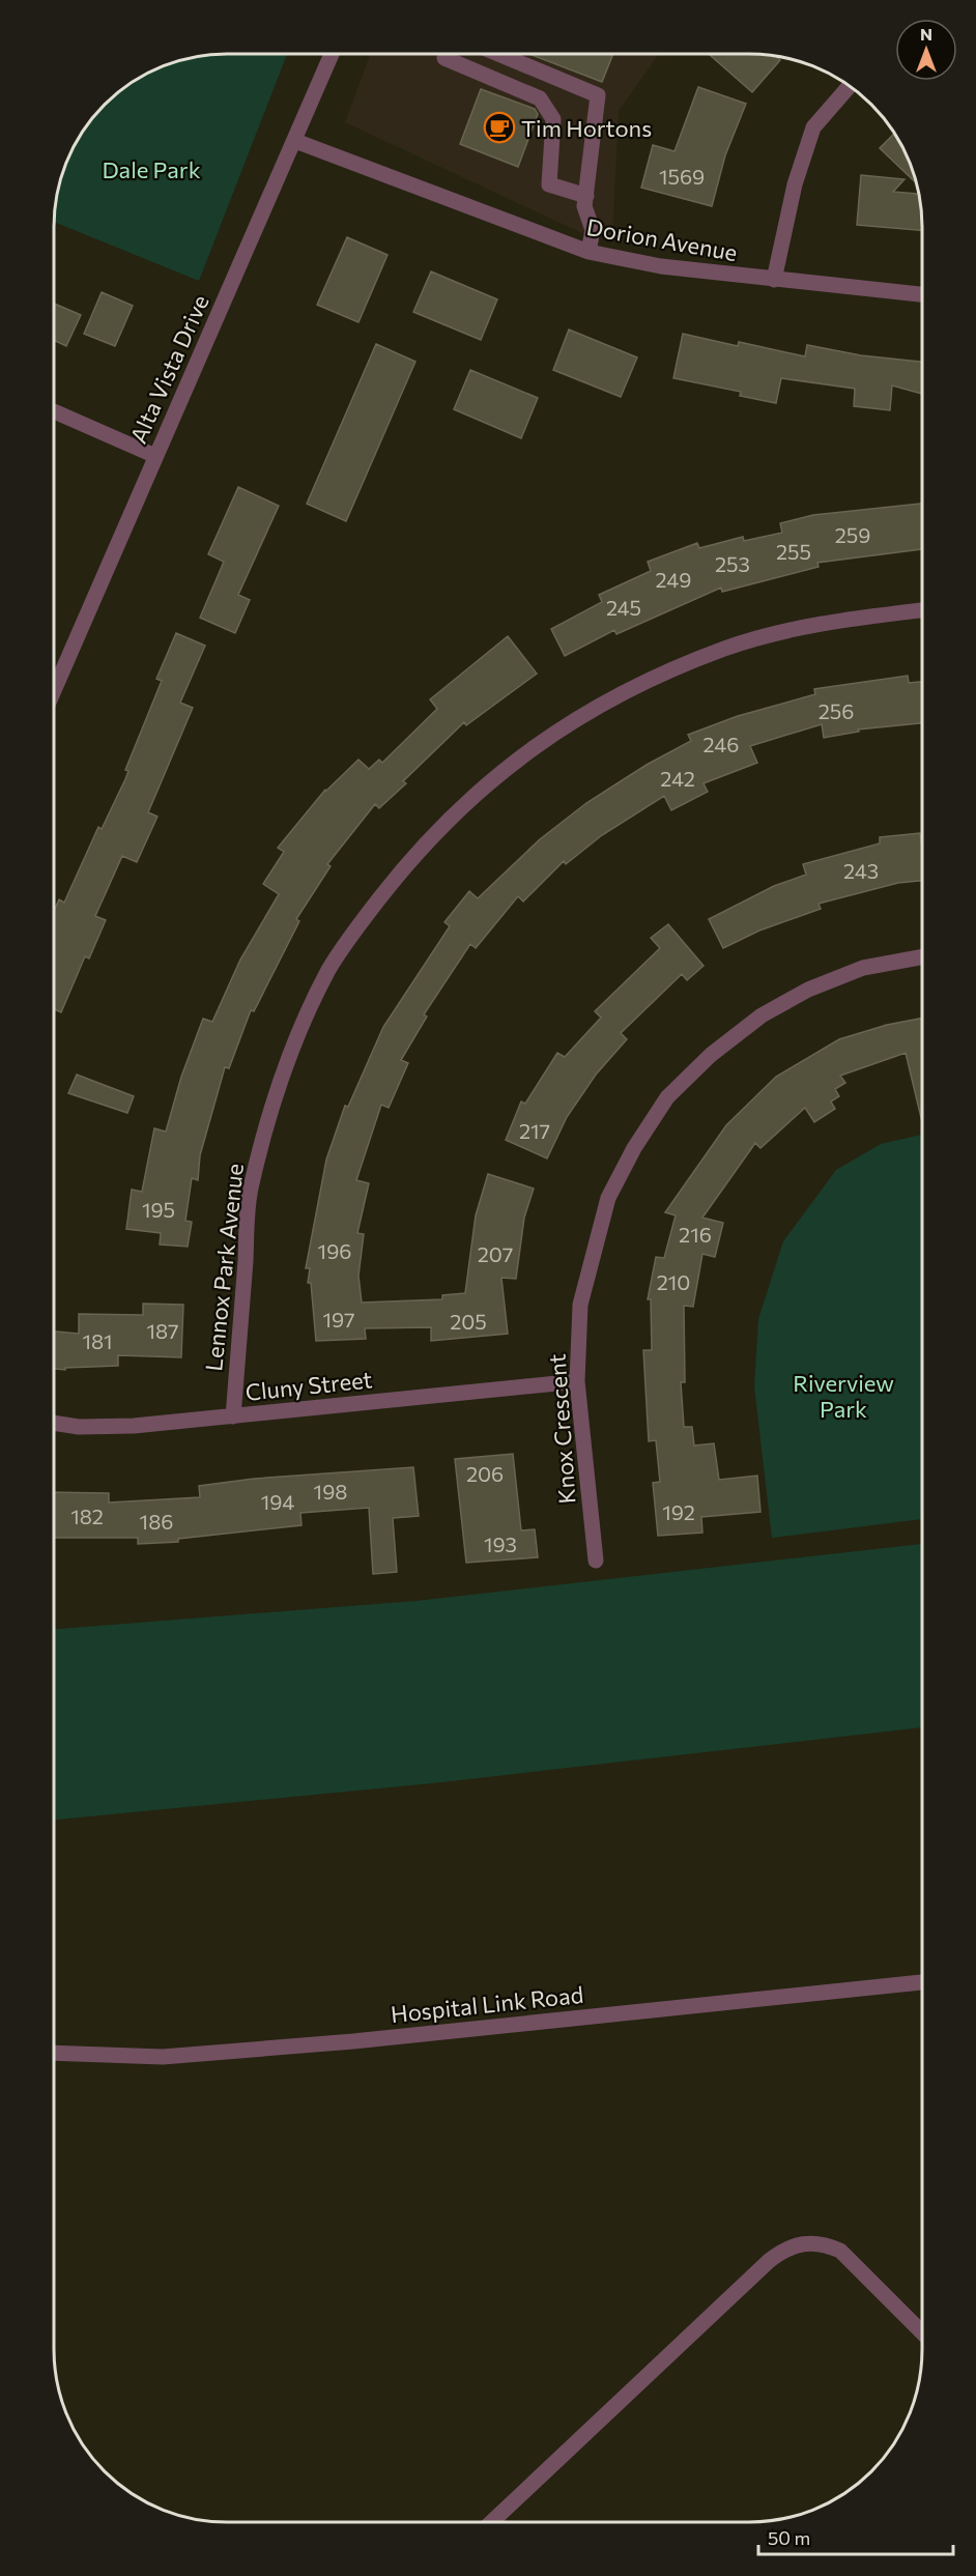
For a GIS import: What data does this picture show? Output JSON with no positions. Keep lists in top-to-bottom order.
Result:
{
  "streets": {
    "street": [
      "Dorion Avenue",
      "Alta Vista Drive",
      "Lennox Park Avenue",
      "Cluny Street",
      "Knox Crescent",
      "Hospital Link Road"
    ]
  },
  "crossings": [
    ["Dorion Avenue", "Alta Vista Drive"],
    ["Lennox Park Avenue", "Cluny Street"],
    ["Cluny Street", "Knox Crescent"]
  ],
  "parks": ["Dale Park", "Riverview Park"],
  "places": {
    "cafe": ["Tim Hortons"]
  },
  "house_numbers": [
    "1569",
    "259",
    "255",
    "253",
    "249",
    "245",
    "256",
    "246",
    "242",
    "243",
    "217",
    "195",
    "216",
    "196",
    "207",
    "210",
    "197",
    "205",
    "187",
    "181",
    "206",
    "198",
    "194",
    "192",
    "182",
    "186",
    "193"
  ],
  "scale_bar": "50 m",
  "north": "top"
}
